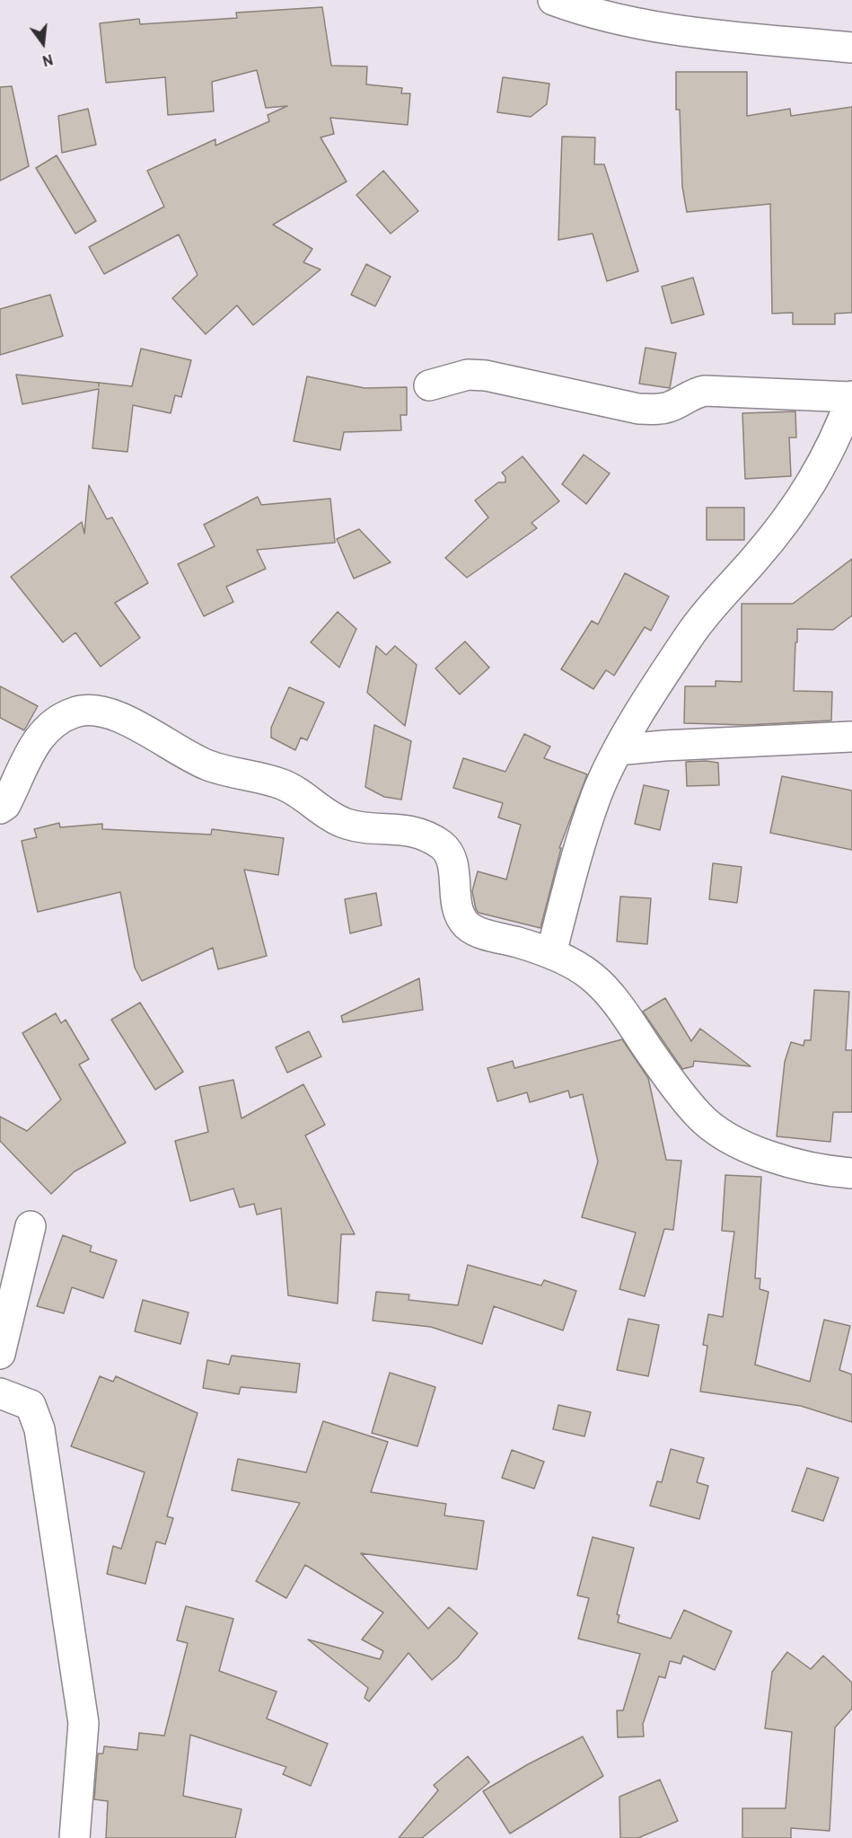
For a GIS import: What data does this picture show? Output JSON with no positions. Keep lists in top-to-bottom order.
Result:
{
  "north": "bottom"
}
